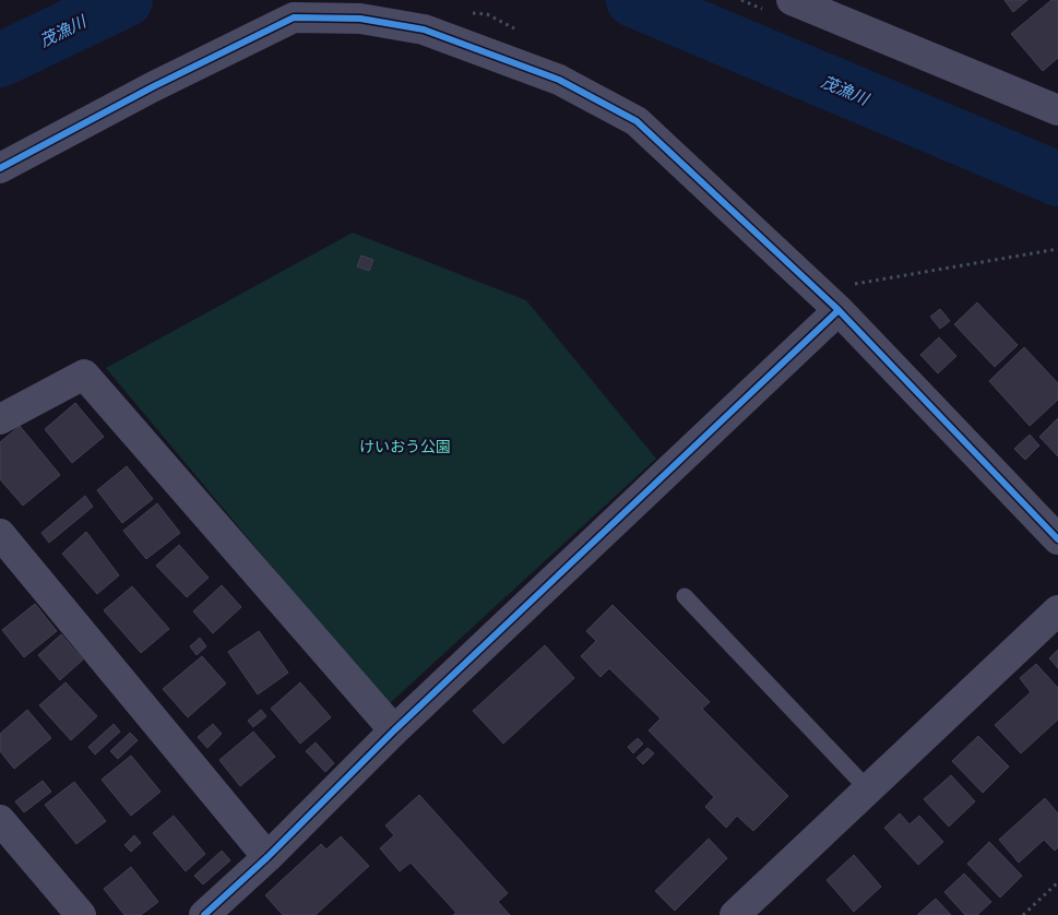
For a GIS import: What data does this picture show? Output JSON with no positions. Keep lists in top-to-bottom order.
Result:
{
  "water": ["茂漁川"],
  "parks": ["けいおう公園"]
}
